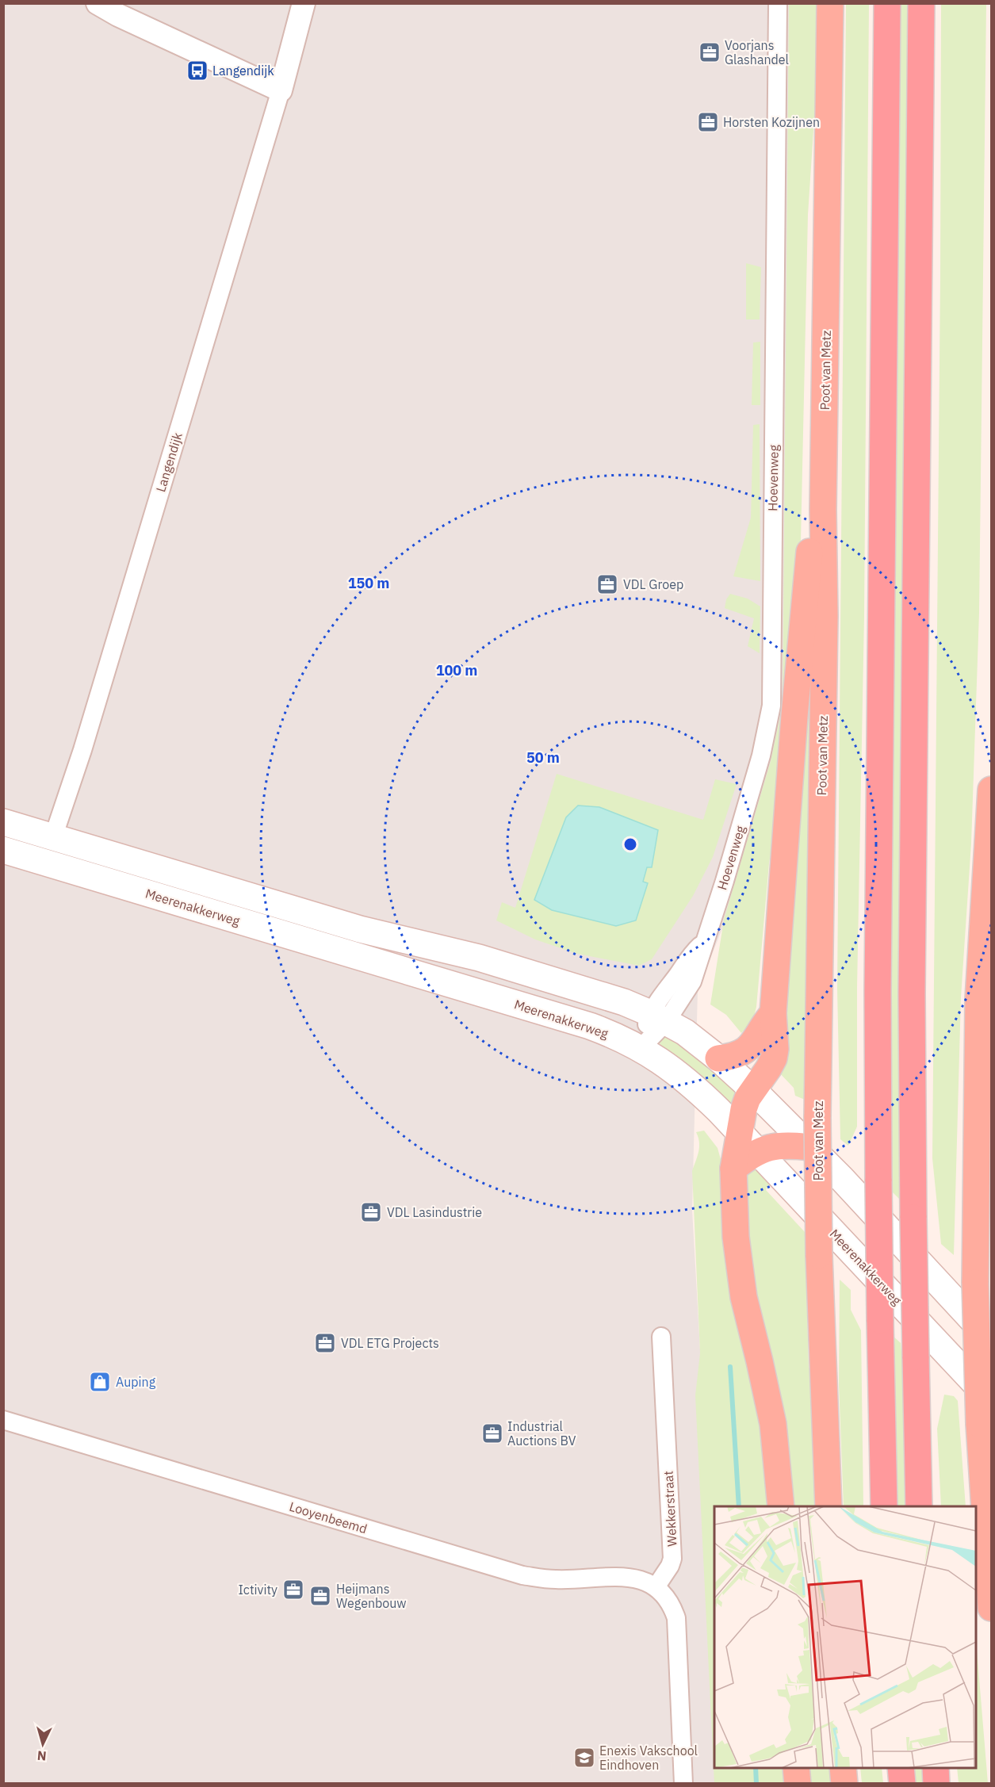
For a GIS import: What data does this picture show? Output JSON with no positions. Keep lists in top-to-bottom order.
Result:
{
  "streets": {
    "highway": ["Poot van Metz"],
    "main road": ["Meerenakkerweg"],
    "street": [
      "Langendijk",
      "Hoevenweg",
      "Wekkerstraat",
      "Looyenbeemd"
    ]
  },
  "crossings": [
    ["Langendijk", "Meerenakkerweg"],
    ["Hoevenweg", "Meerenakkerweg"],
    ["Wekkerstraat", "Looyenbeemd"]
  ],
  "places": {
    "office": [
      "Voorjans Glashandel",
      "Horsten Kozijnen",
      "VDL Groep",
      "VDL Lasindustrie",
      "VDL ETG Projects",
      "Industrial Auctions BV",
      "Ictivity",
      "Heijmans Wegenbouw"
    ],
    "bus stop": ["Langendijk"],
    "shop": ["Auping"],
    "school or university": ["Enexis Vakschool Eindhoven"]
  },
  "north": "bottom",
  "rings": ["150 m", "100 m", "50 m"]
}
